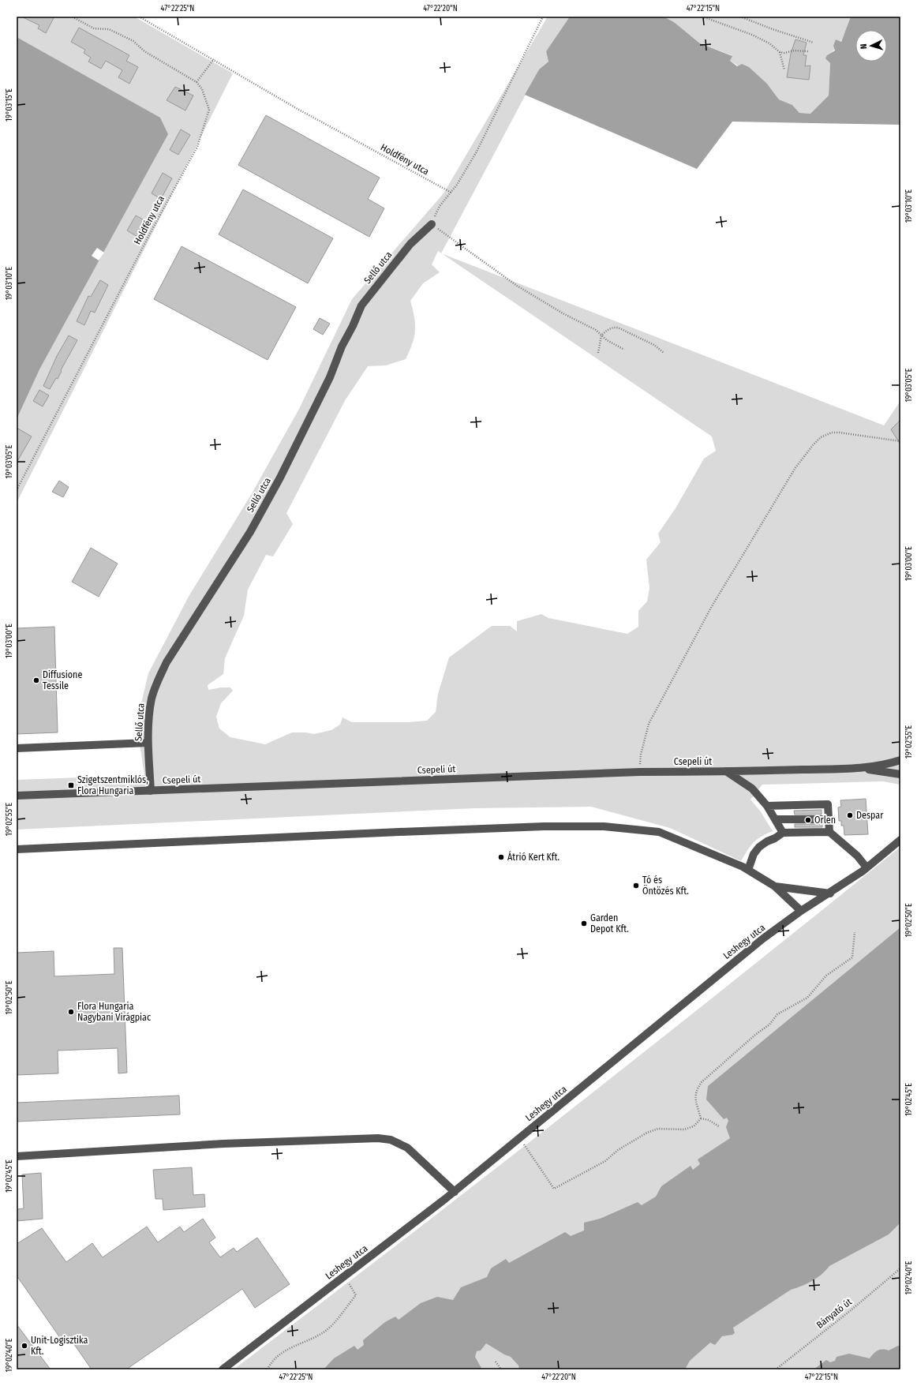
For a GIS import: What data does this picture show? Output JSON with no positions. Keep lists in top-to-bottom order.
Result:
{
  "streets": {
    "street": ["Sellő utca", "Csepeli út", "Leshegy utca"],
    "path": ["Holdfény utca", "Bányató út"]
  },
  "crossings": [
    ["Sellő utca", "Csepeli út"]
  ],
  "places": {
    "other": [
      "Diffusione Tessile",
      "Despar",
      "Orlen",
      "Átrió Kert Kft.",
      "Tó és Öntözés Kft.",
      "Garden Depot Kft.",
      "Flora Hungaria Nagybani Virágpiac",
      "Unit-Logisztika Kft."
    ],
    "transit": ["Szigetszentmiklós, Flora Hungaria"]
  },
  "north": "left",
  "coordinates": [
    "47°22'25\"N",
    "47°22'20\"N",
    "47°22'15\"N",
    "19°03'15\"E",
    "19°03'10\"E",
    "19°03'05\"E",
    "19°03'00\"E",
    "19°02'55\"E",
    "19°02'50\"E",
    "19°02'45\"E",
    "19°02'40\"E"
  ]
}
